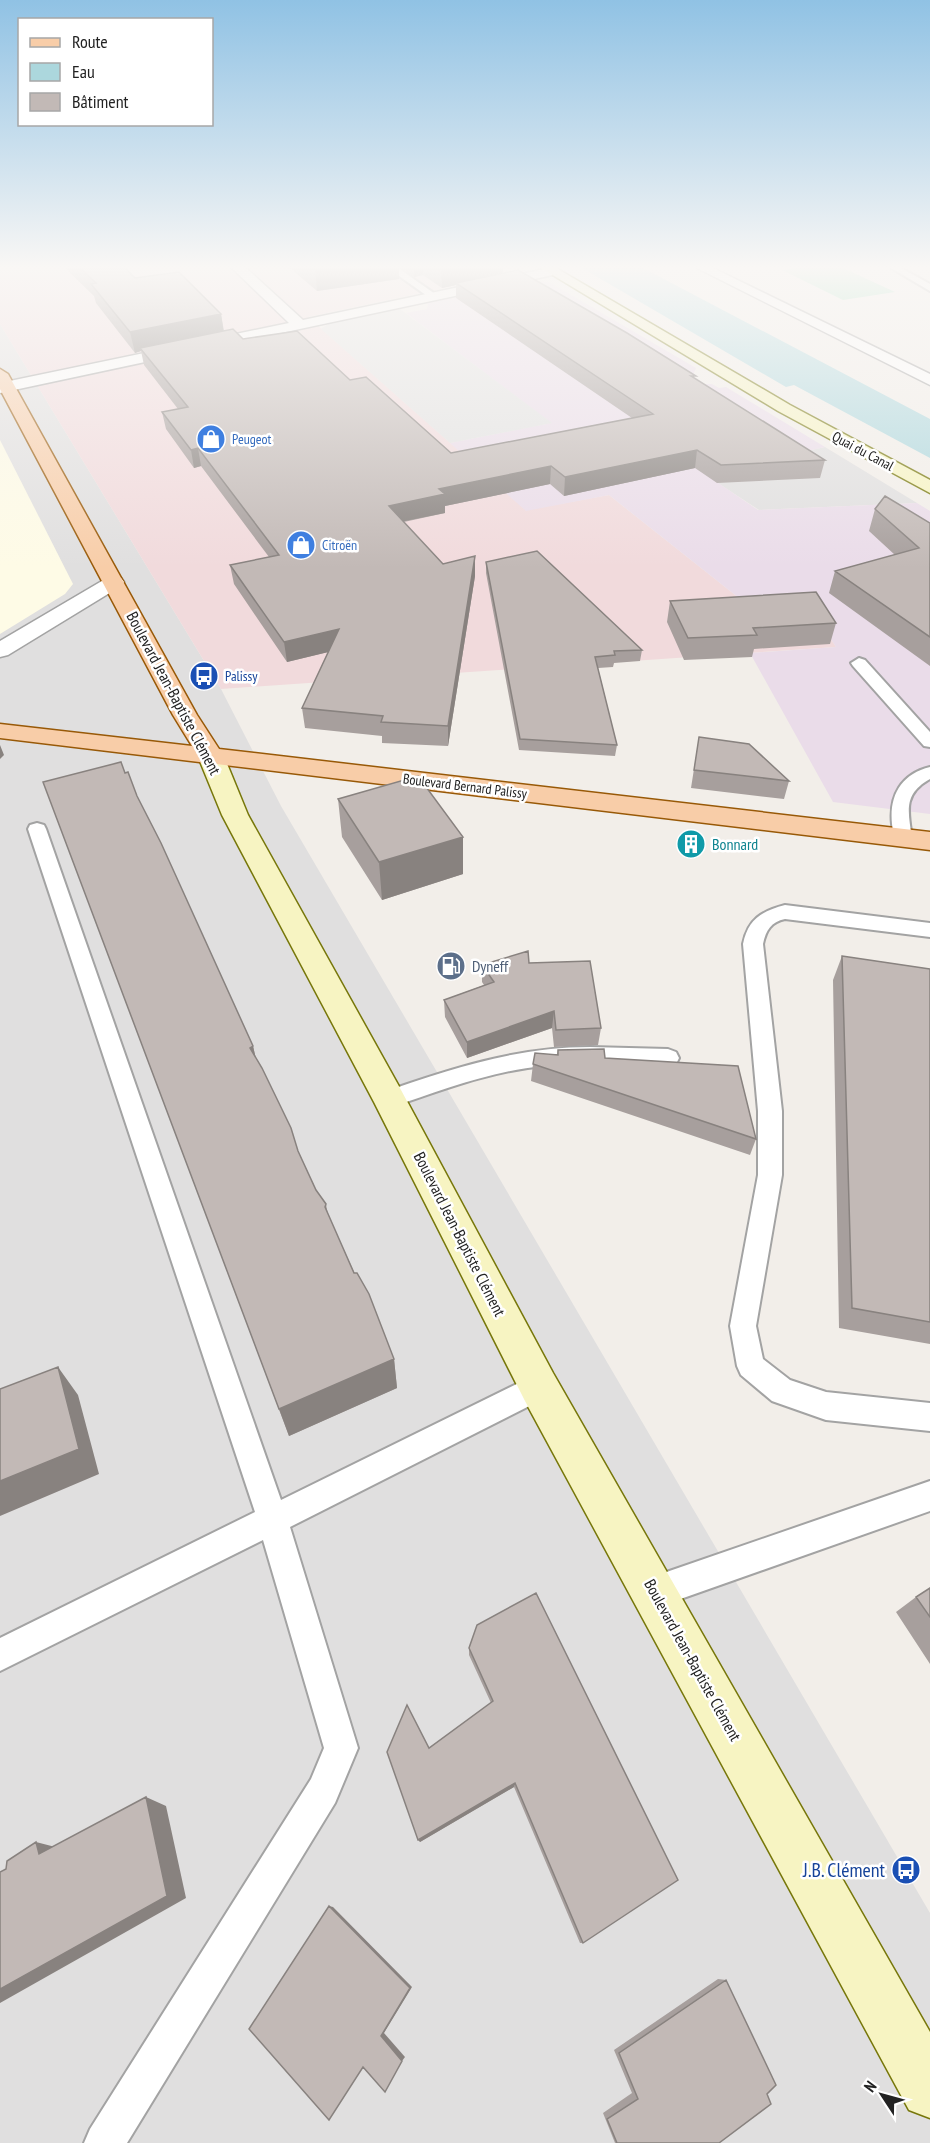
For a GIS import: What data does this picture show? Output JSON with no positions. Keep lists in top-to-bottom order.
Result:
{
  "streets": {
    "main road": ["Boulevard Jean-Baptiste Clément", "Boulevard Bernard Palissy"],
    "street": ["Quai du Canal"]
  },
  "crossings": [
    ["Boulevard Jean-Baptiste Clément", "Boulevard Bernard Palissy"]
  ],
  "places": {
    "shop": ["Peugeot", "Citroën"],
    "bus stop": ["Palissy", "J.B. Clément"],
    "building": ["Bonnard"],
    "fuel station": ["Dyneff"]
  },
  "legend": ["Route", "Eau", "Bâtiment"],
  "north": "top left"
}
